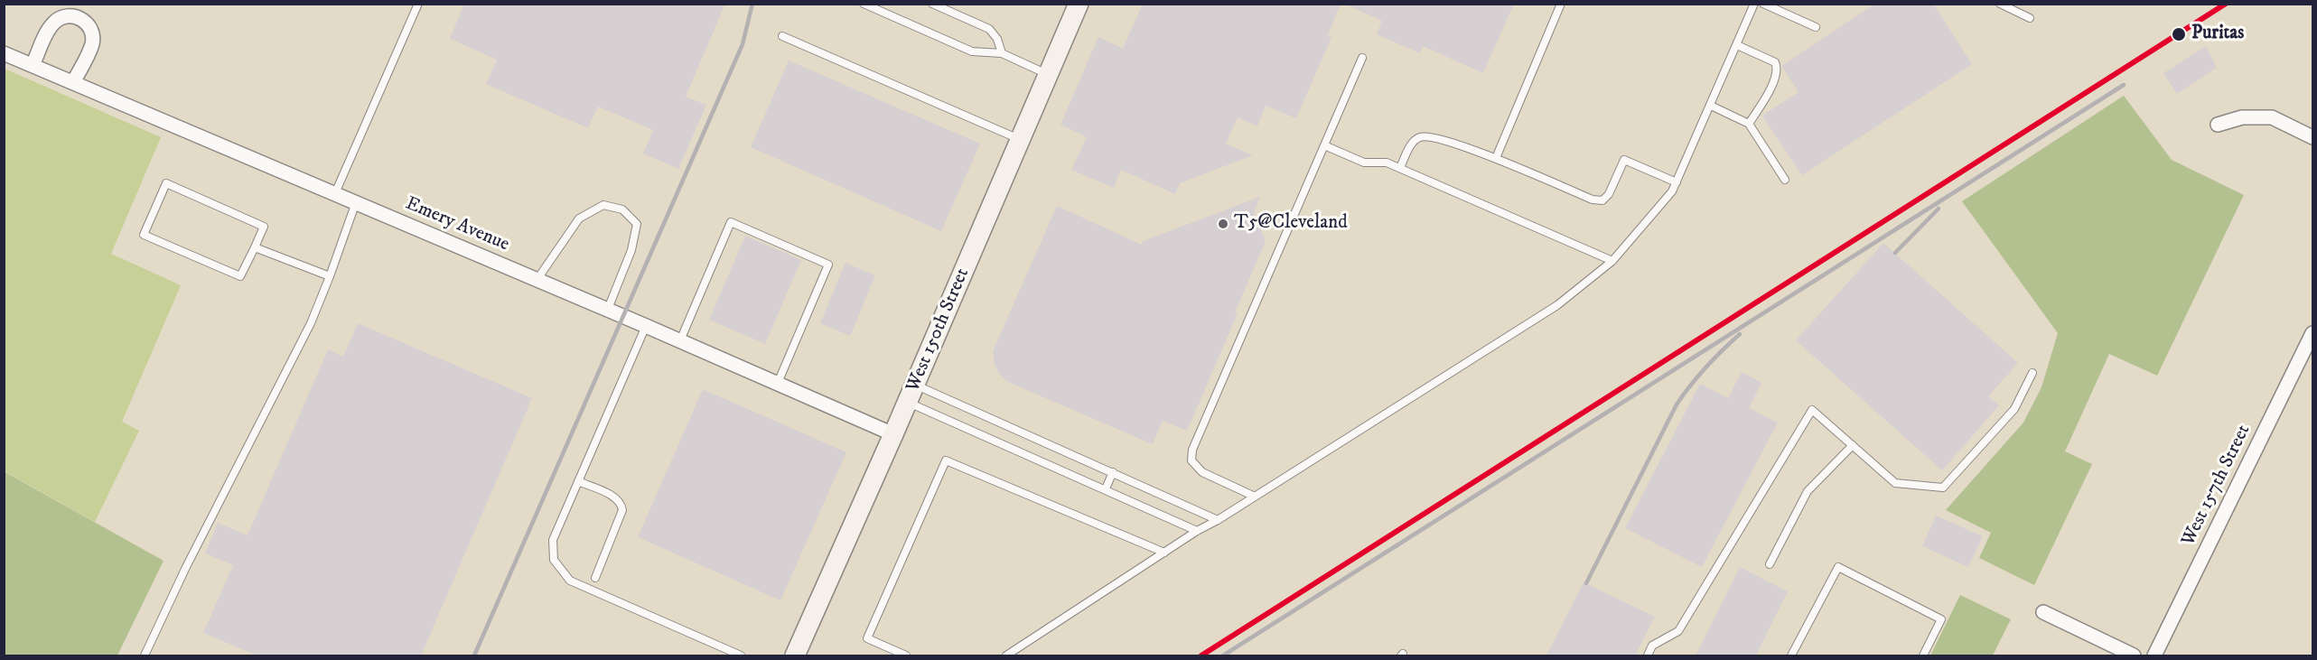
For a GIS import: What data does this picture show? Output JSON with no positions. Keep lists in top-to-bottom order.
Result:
{
  "streets": {
    "main road": ["West 150th Street"],
    "street": ["Emery Avenue", "West 157th Street"]
  },
  "crossings": [
    ["Emery Avenue", "West 150th Street"]
  ],
  "places": ["Puritas", "T5@Cleveland"]
}
